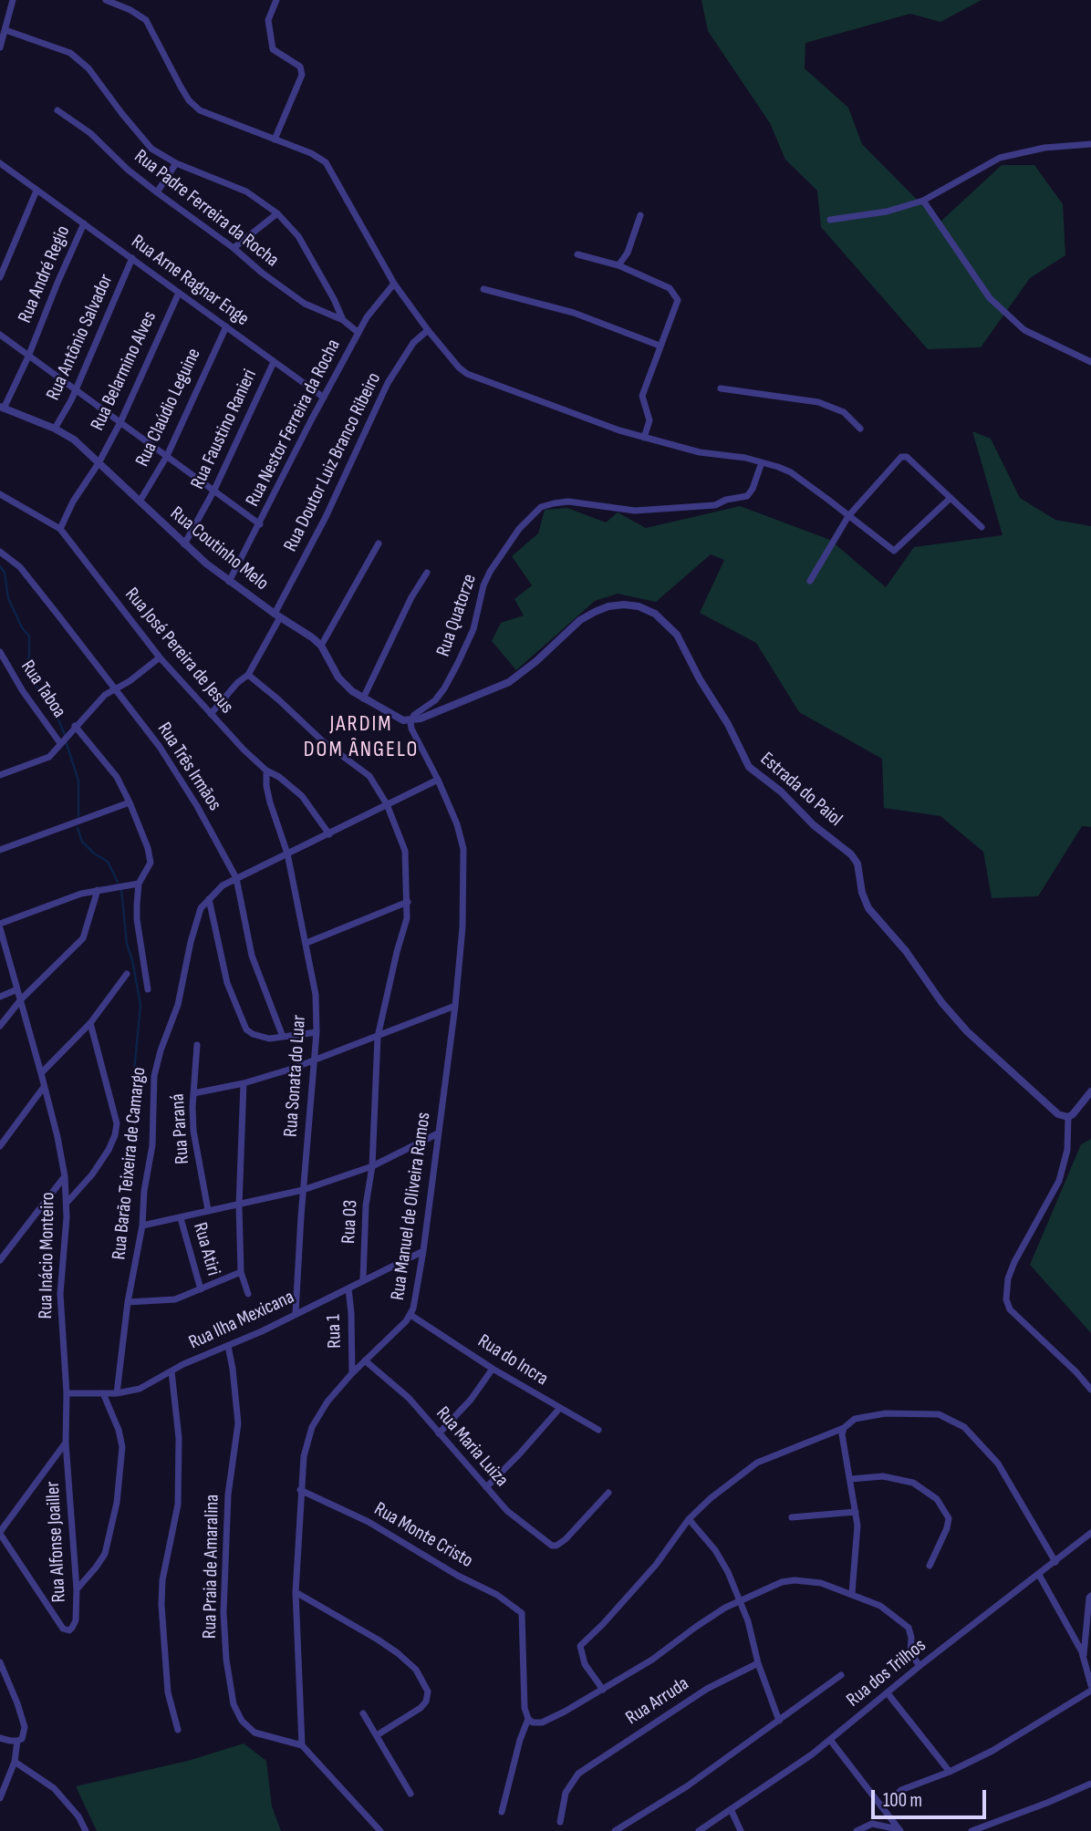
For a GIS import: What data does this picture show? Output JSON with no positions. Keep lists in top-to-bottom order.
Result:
{
  "streets": {
    "street": [
      "Rua Padre Ferreira da Rocha",
      "Rua André Regio",
      "Rua Arne Ragnar Enge",
      "Rua Antônio Salvador",
      "Rua Belarmino Alves",
      "Rua Claúdio Leguine",
      "Rua Nestor Ferreira da Rocha",
      "Rua Faustino Ranieri",
      "Rua Doutor Luiz Branco Ribeiro",
      "Rua Coutinho Melo",
      "Rua Quatorze",
      "Rua José Pereira de Jesus",
      "Rua Taboa",
      "Rua Três Irmãos",
      "Estrada do Paiol",
      "Rua Sonata do Luar",
      "Rua Paraná",
      "Rua Barão Teixeira de Camargo",
      "Rua Manuel de Oliveira Ramos",
      "Rua 03",
      "Rua Atiri",
      "Rua Inácio Monteiro",
      "Rua Ilha Mexicana",
      "Rua 1",
      "Rua do Incra",
      "Rua Maria Luiza",
      "Rua Monte Cristo",
      "Rua Alfonse Joailler",
      "Rua Praia de Amaralina",
      "Rua dos Trilhos",
      "Rua Arruda"
    ]
  },
  "crossings": [
    ["Rua Padre Ferreira da Rocha", "Rua Nestor Ferreira da Rocha"],
    ["Rua André Regio", "Rua Arne Ragnar Enge"],
    ["Rua André Regio", "Rua Coutinho Melo"],
    ["Rua Arne Ragnar Enge", "Rua Antônio Salvador"],
    ["Rua Arne Ragnar Enge", "Rua Belarmino Alves"],
    ["Rua Arne Ragnar Enge", "Rua Claúdio Leguine"],
    ["Rua Arne Ragnar Enge", "Rua Nestor Ferreira da Rocha"],
    ["Rua Arne Ragnar Enge", "Rua Faustino Ranieri"],
    ["Rua Antônio Salvador", "Rua Coutinho Melo"],
    ["Rua Belarmino Alves", "Rua Coutinho Melo"],
    ["Rua Belarmino Alves", "Rua José Pereira de Jesus"],
    ["Rua Claúdio Leguine", "Rua Coutinho Melo"],
    ["Rua Nestor Ferreira da Rocha", "Rua Coutinho Melo"],
    ["Rua Faustino Ranieri", "Rua Coutinho Melo"],
    ["Rua Doutor Luiz Branco Ribeiro", "Rua Coutinho Melo"],
    ["Rua Doutor Luiz Branco Ribeiro", "Rua José Pereira de Jesus"],
    ["Rua Doutor Luiz Branco Ribeiro", "Rua 03"],
    ["Rua Coutinho Melo", "Rua Quatorze"],
    ["Rua Coutinho Melo", "Estrada do Paiol"],
    ["Rua Coutinho Melo", "Rua Manuel de Oliveira Ramos"],
    ["Rua Quatorze", "Estrada do Paiol"],
    ["Rua Quatorze", "Rua Manuel de Oliveira Ramos"],
    ["Rua José Pereira de Jesus", "Rua Sonata do Luar"],
    ["Rua José Pereira de Jesus", "Rua Barão Teixeira de Camargo"],
    ["Rua Três Irmãos", "Rua Barão Teixeira de Camargo"],
    ["Estrada do Paiol", "Rua Manuel de Oliveira Ramos"],
    ["Rua Sonata do Luar", "Rua Barão Teixeira de Camargo"],
    ["Rua Sonata do Luar", "Rua Ilha Mexicana"],
    ["Rua Barão Teixeira de Camargo", "Rua Manuel de Oliveira Ramos"],
    ["Rua Barão Teixeira de Camargo", "Rua 03"],
    ["Rua Barão Teixeira de Camargo", "Rua Ilha Mexicana"],
    ["Rua Manuel de Oliveira Ramos", "Rua Ilha Mexicana"],
    ["Rua Manuel de Oliveira Ramos", "Rua 1"],
    ["Rua Manuel de Oliveira Ramos", "Rua do Incra"],
    ["Rua Manuel de Oliveira Ramos", "Rua Maria Luiza"],
    ["Rua Manuel de Oliveira Ramos", "Rua Monte Cristo"],
    ["Rua Manuel de Oliveira Ramos", "Rua Praia de Amaralina"],
    ["Rua 03", "Rua Ilha Mexicana"],
    ["Rua Inácio Monteiro", "Rua Ilha Mexicana"],
    ["Rua Inácio Monteiro", "Rua Alfonse Joailler"],
    ["Rua Ilha Mexicana", "Rua 1"],
    ["Rua Ilha Mexicana", "Rua Praia de Amaralina"]
  ],
  "districts": ["JARDIM DOM ÂNGELO"],
  "scale_bar": "100 m"
}
